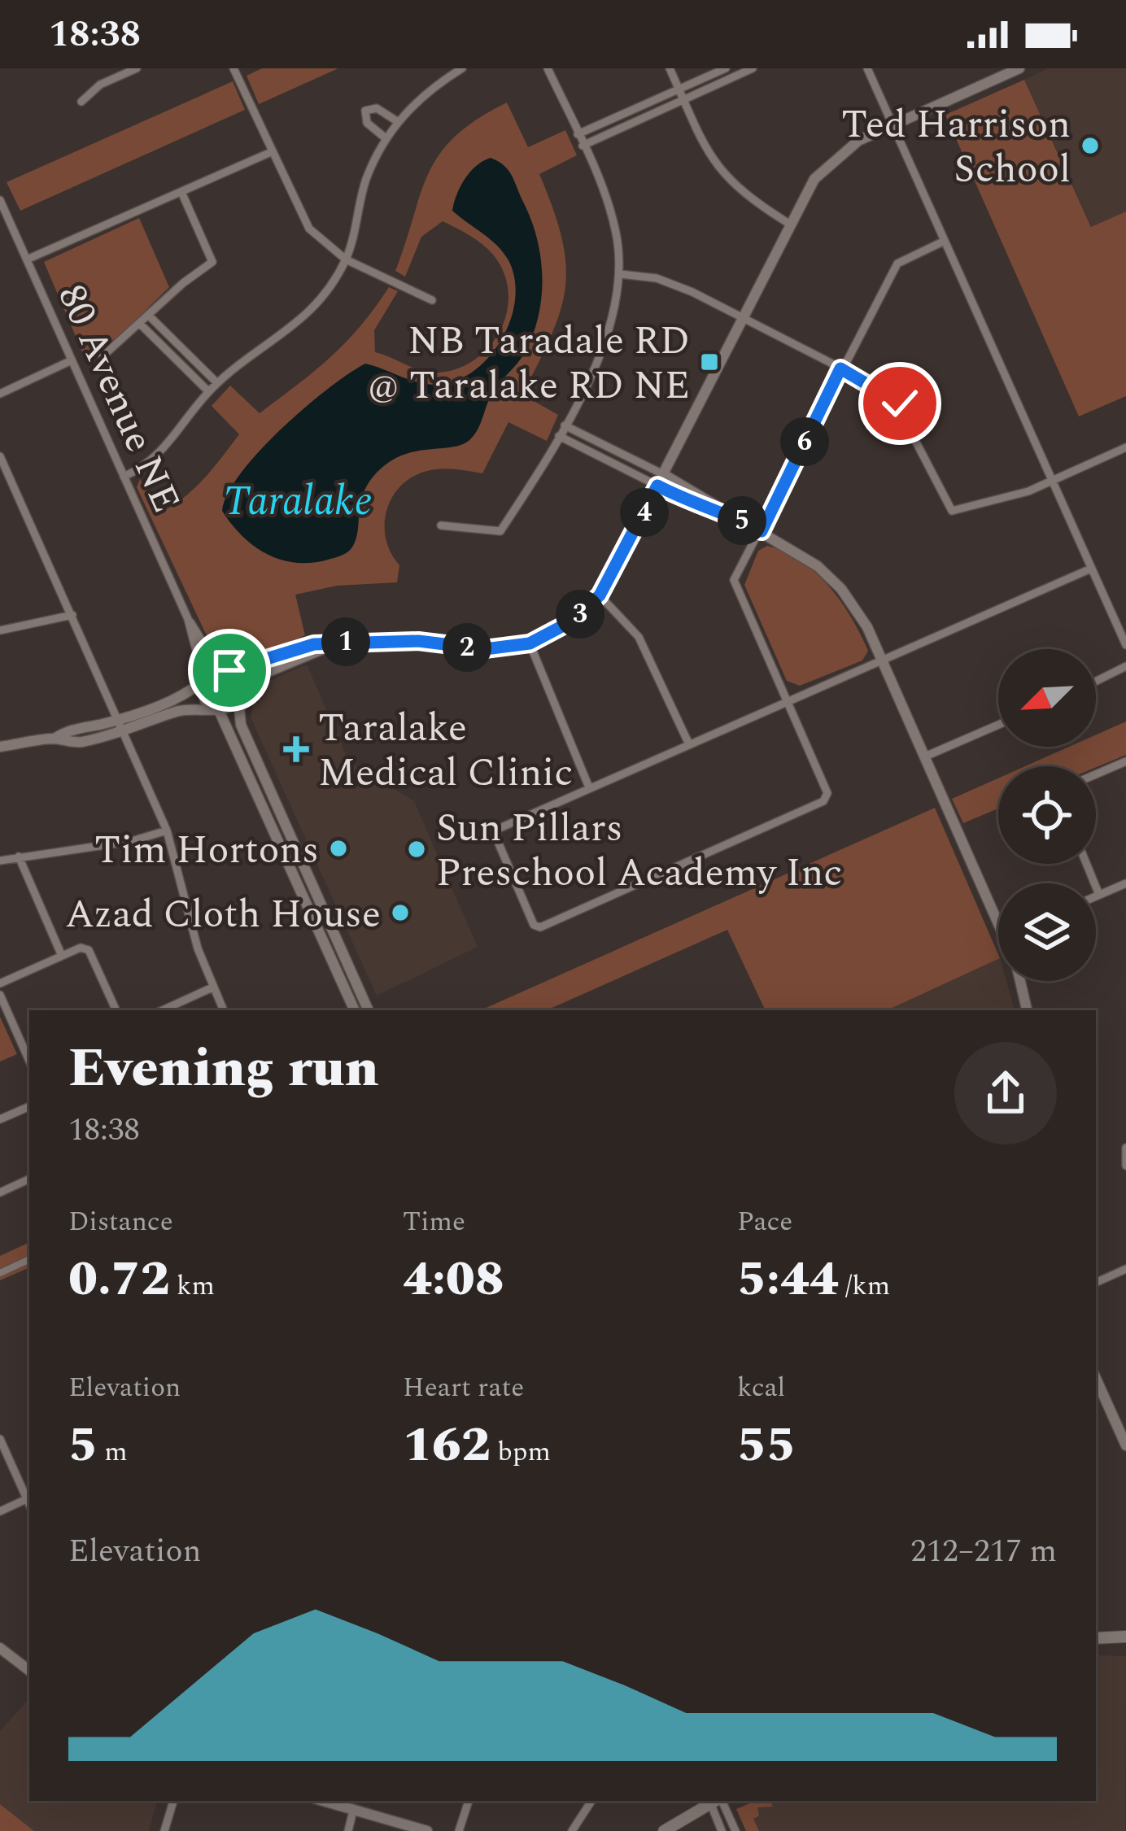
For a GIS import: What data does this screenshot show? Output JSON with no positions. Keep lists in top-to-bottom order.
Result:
{
  "streets": {
    "street": ["80 Avenue NE"]
  },
  "water": ["Taralake"],
  "places": {
    "other": [
      "Ted Harrison School",
      "Tim Hortons",
      "Sun Pillars Preschool Academy Inc",
      "Azad Cloth House"
    ],
    "transit": ["NB Taradale RD @ Taralake RD NE"],
    "health": ["Taralake Medical Clinic"]
  },
  "north": "bottom left",
  "page": {
    "status": "18:38",
    "pins": [
      "6",
      "4",
      "5",
      "3",
      "1",
      "2"
    ],
    "heading": ["Evening run", "18:38"],
    "stats": [
      ["Distance", "0.72 km"],
      ["Time", "4:08"],
      ["Pace", "5:44 /km"],
      ["Elevation", "5 m"],
      ["Heart rate", "162 bpm"],
      ["kcal", "55"]
    ],
    "chart": ["Elevation", "212–217 m"]
  }
}
